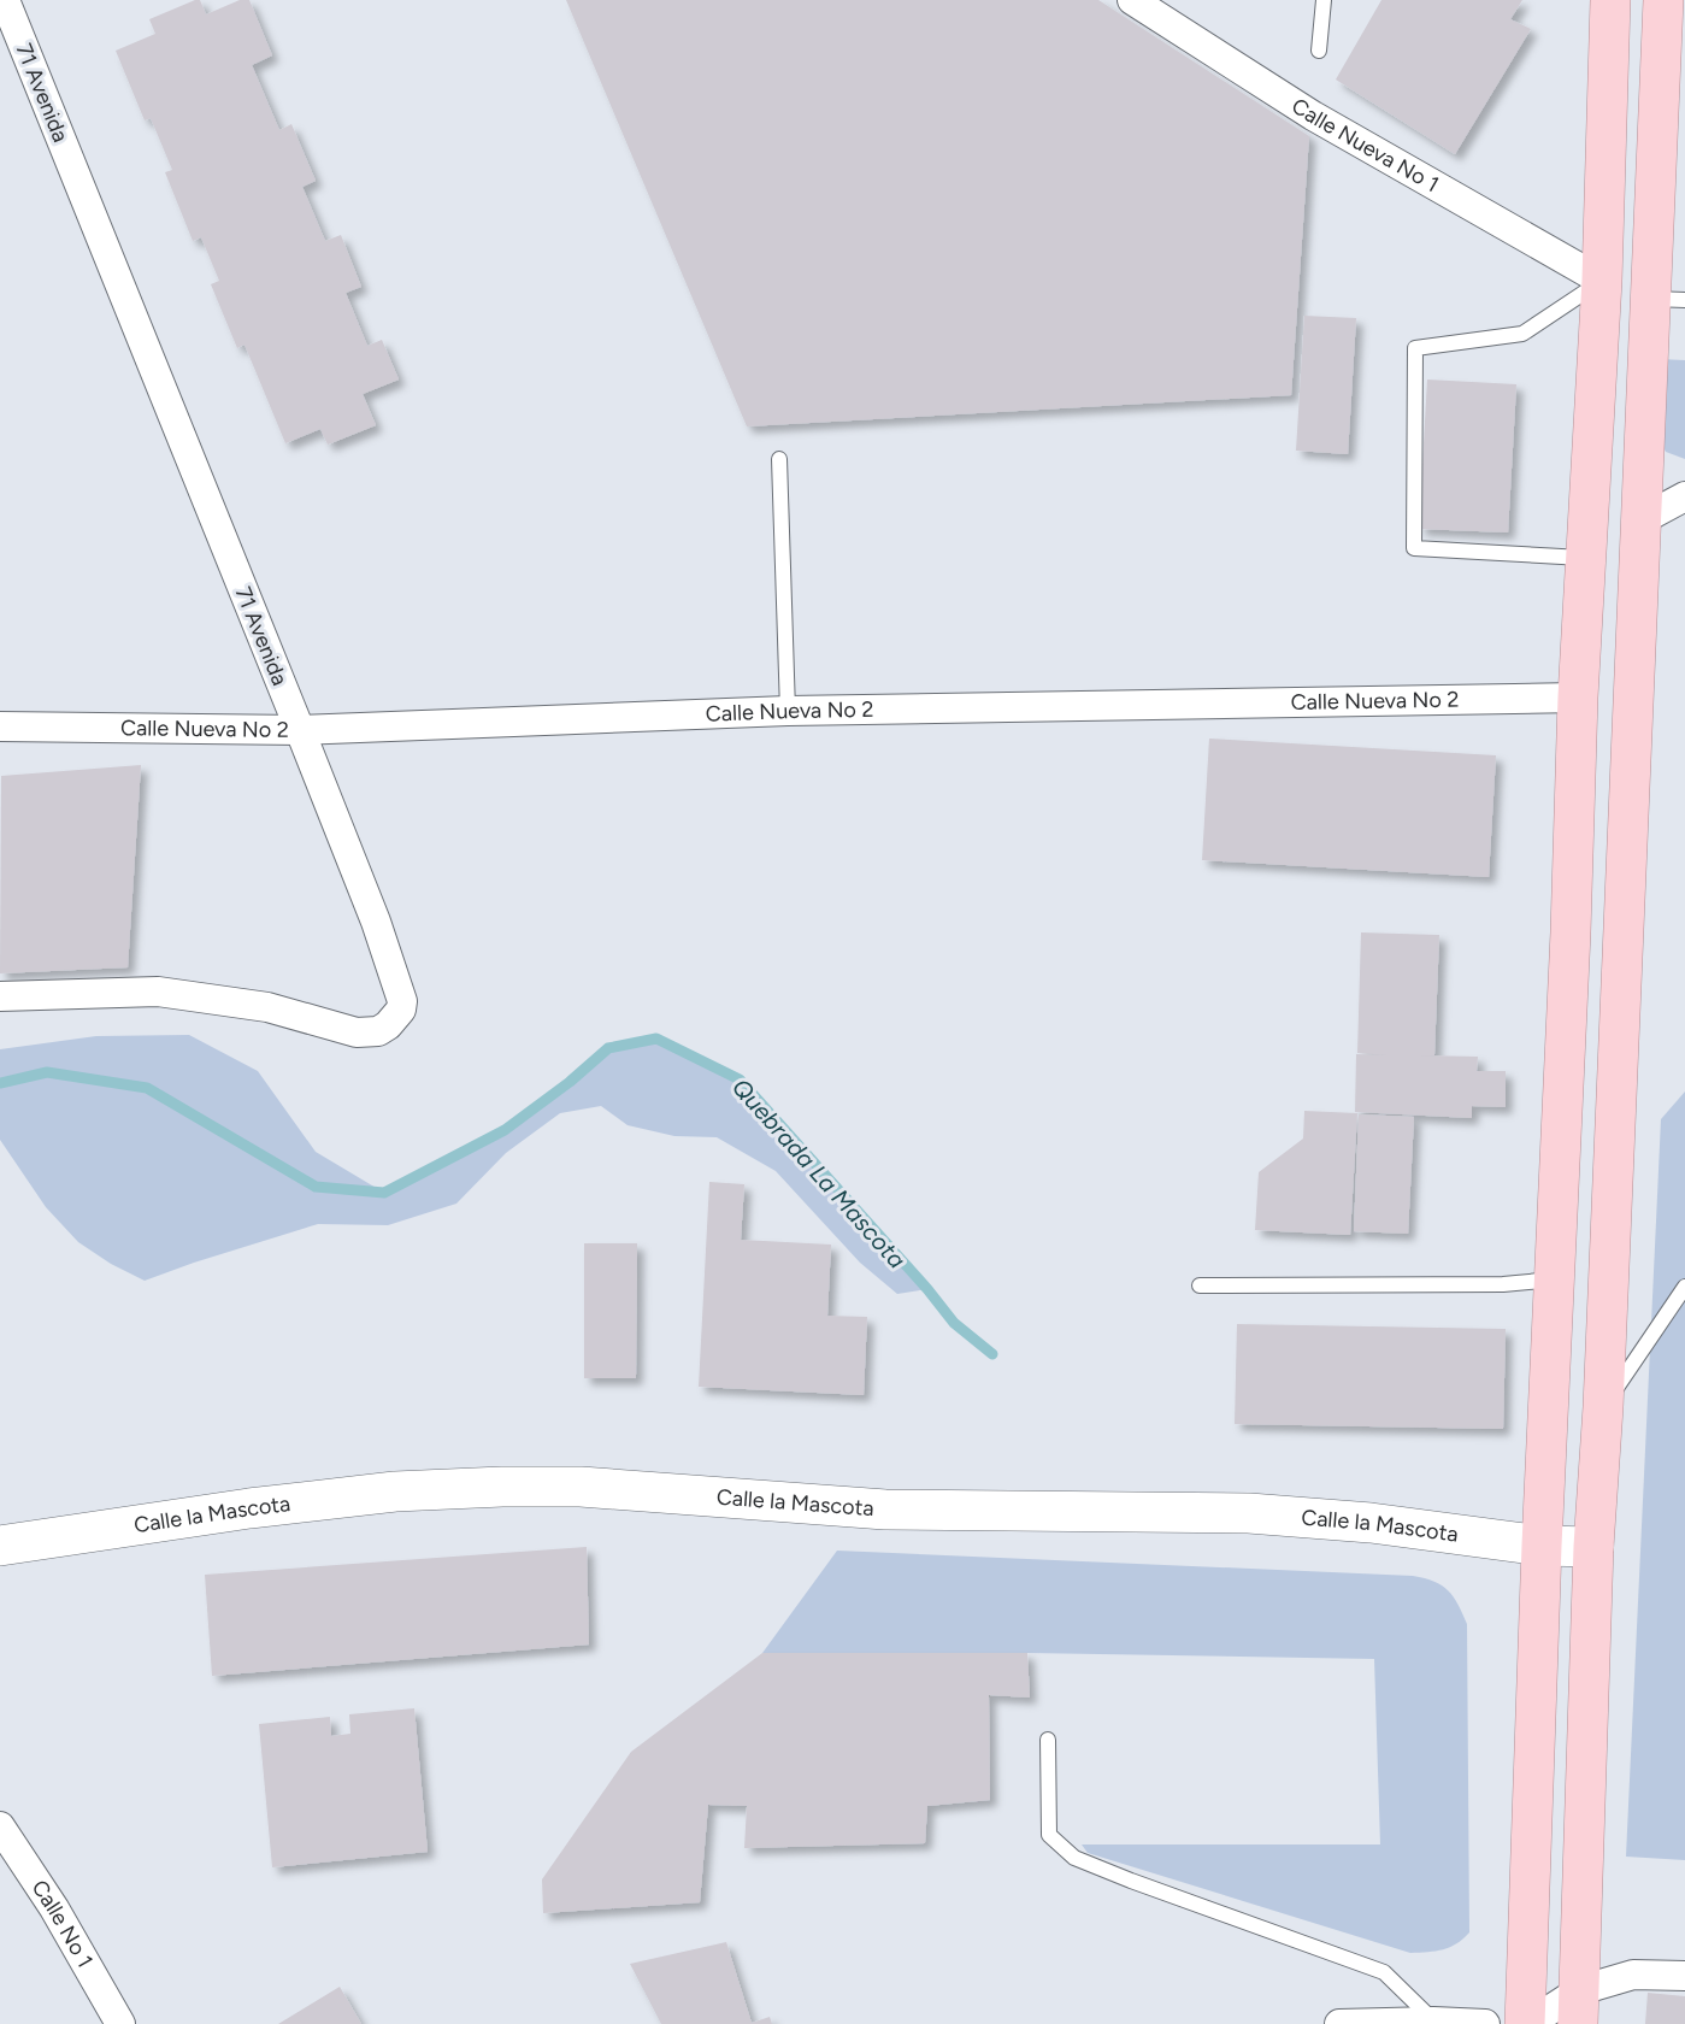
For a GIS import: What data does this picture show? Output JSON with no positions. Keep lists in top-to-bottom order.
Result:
{
  "streets": {
    "main road": ["Calle la Mascota"],
    "street": [
      "71 Avenida",
      "Calle Nueva No 1",
      "Calle Nueva No 2",
      "Calle No 1"
    ]
  },
  "crossings": [
    ["71 Avenida", "Calle Nueva No 2"]
  ],
  "water": ["Quebrada La Mascota"]
}
